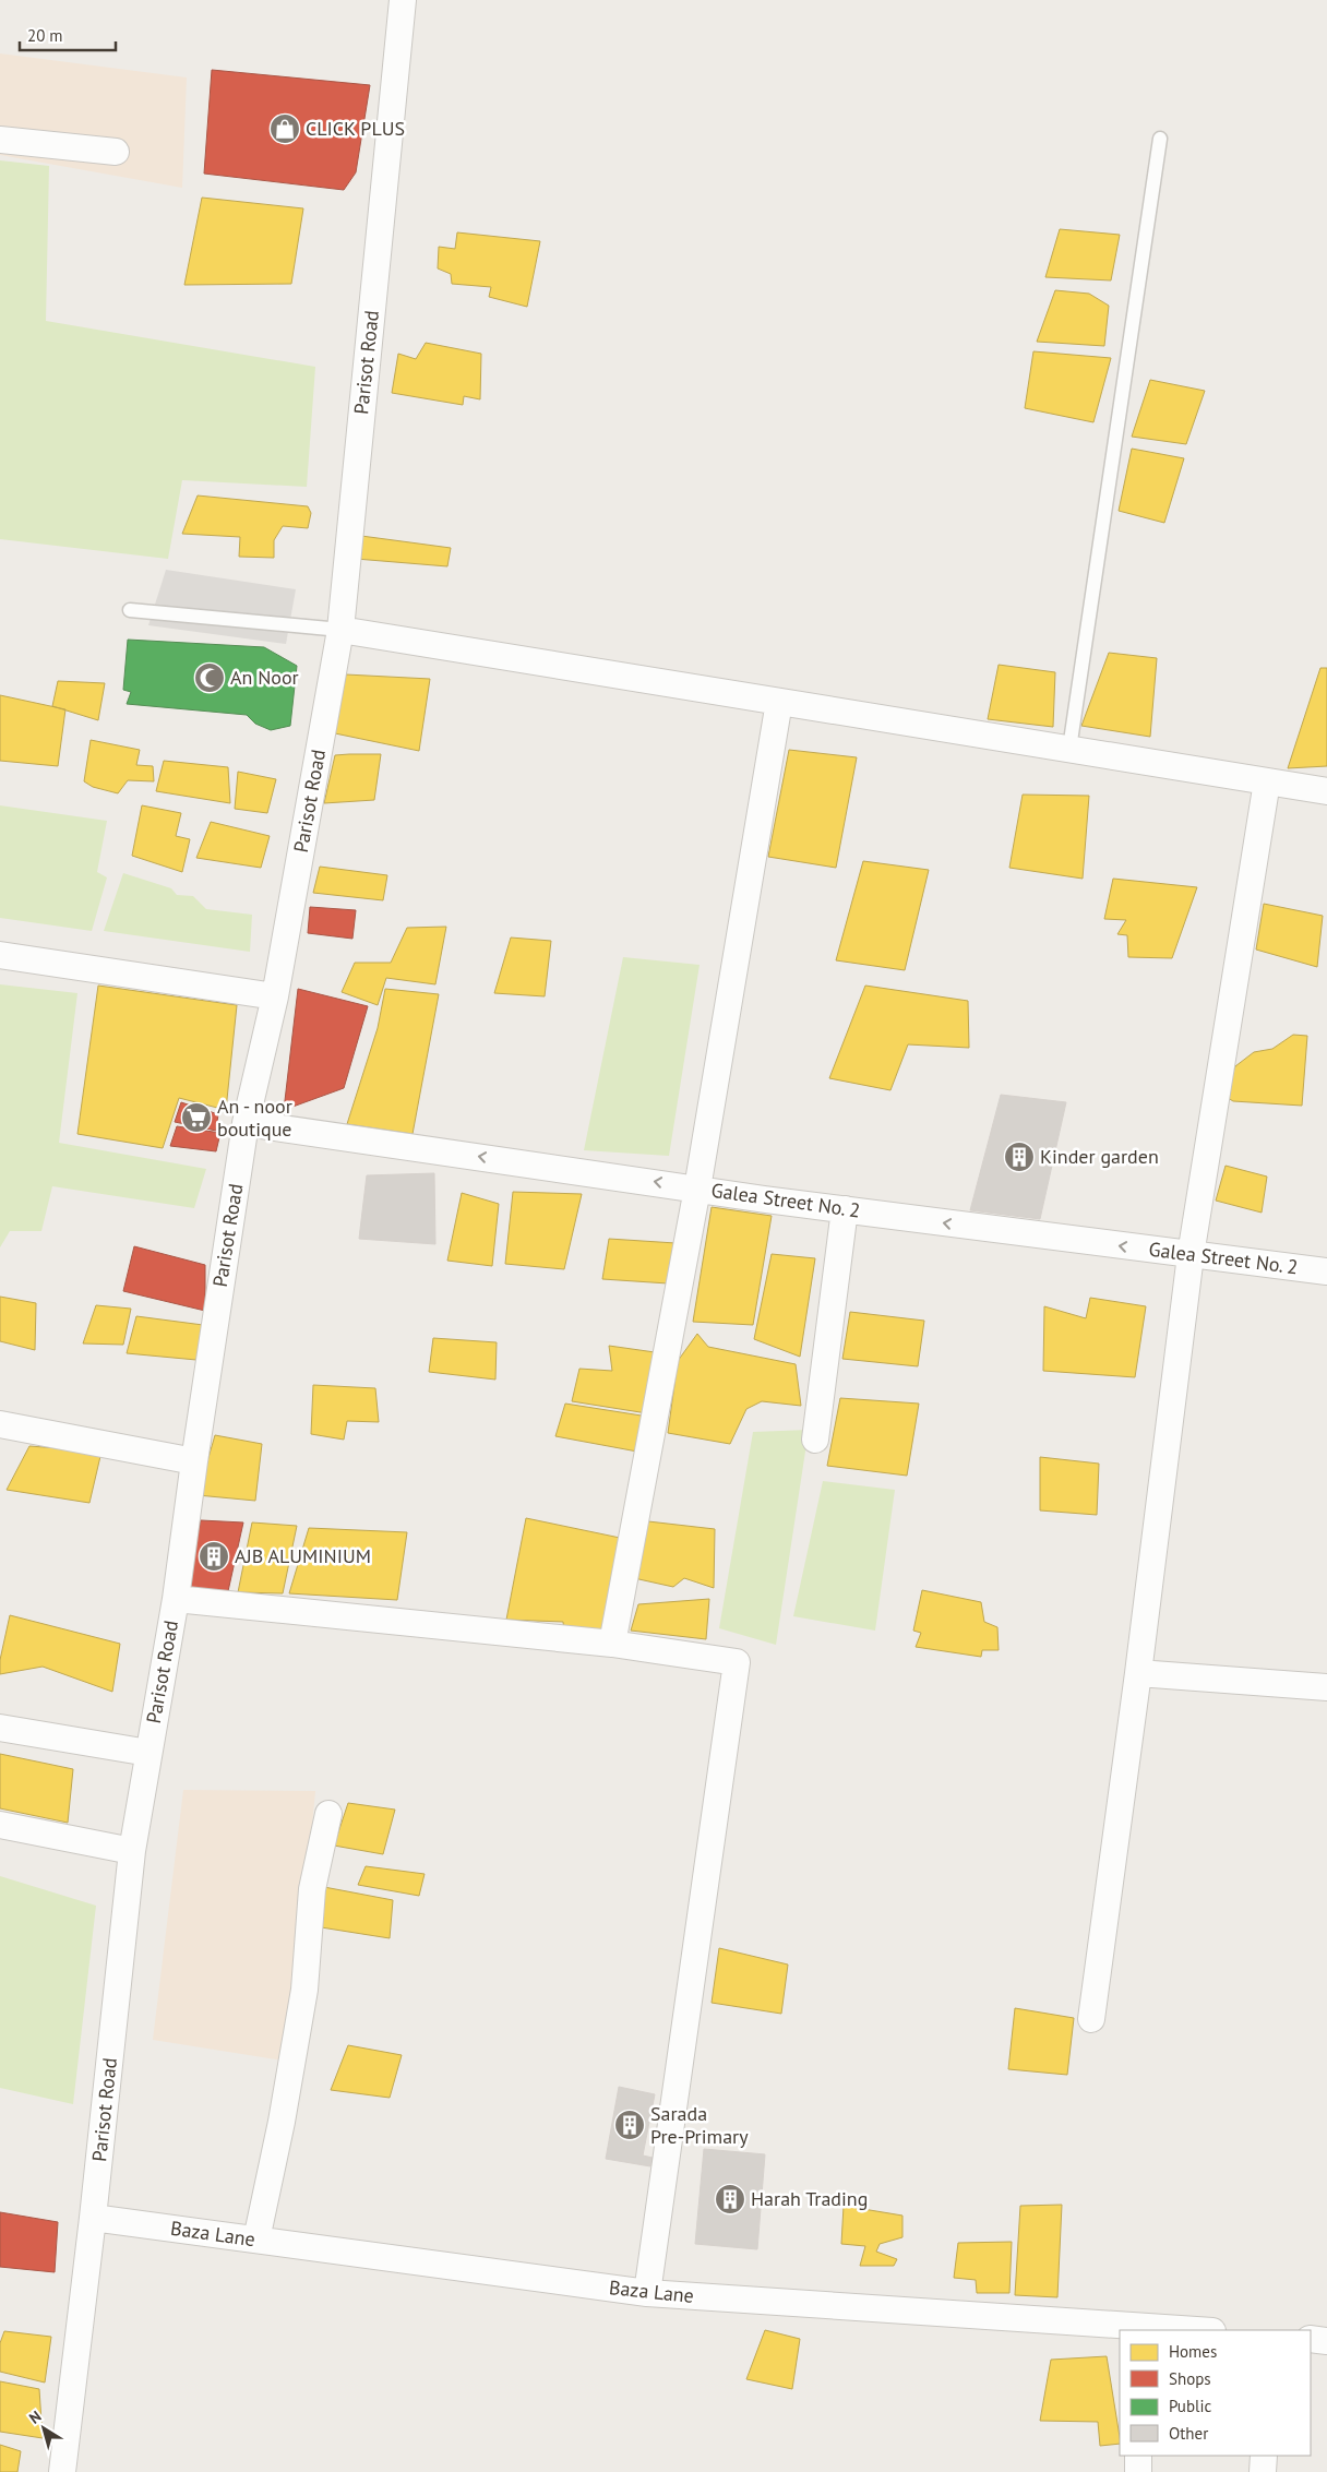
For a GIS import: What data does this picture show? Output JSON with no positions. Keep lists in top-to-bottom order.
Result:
{
  "streets": {
    "street": ["Parisot Road", "Galea Street No. 2", "Baza Lane"]
  },
  "crossings": [
    ["Parisot Road", "Galea Street No. 2"],
    ["Parisot Road", "Baza Lane"]
  ],
  "one_way": ["Galea Street No. 2"],
  "places": {
    "shop": ["CLICK PLUS"],
    "mosque": ["An Noor"],
    "supermarket": ["An - noor boutique"],
    "building": [
      "Kinder garden",
      "AJB ALUMINIUM",
      "Sarada Pre-Primary",
      "Harah Trading"
    ]
  },
  "legend": [
    "Homes",
    "Shops",
    "Public",
    "Other"
  ],
  "scale_bar": "20 m",
  "north": "top left"
}
